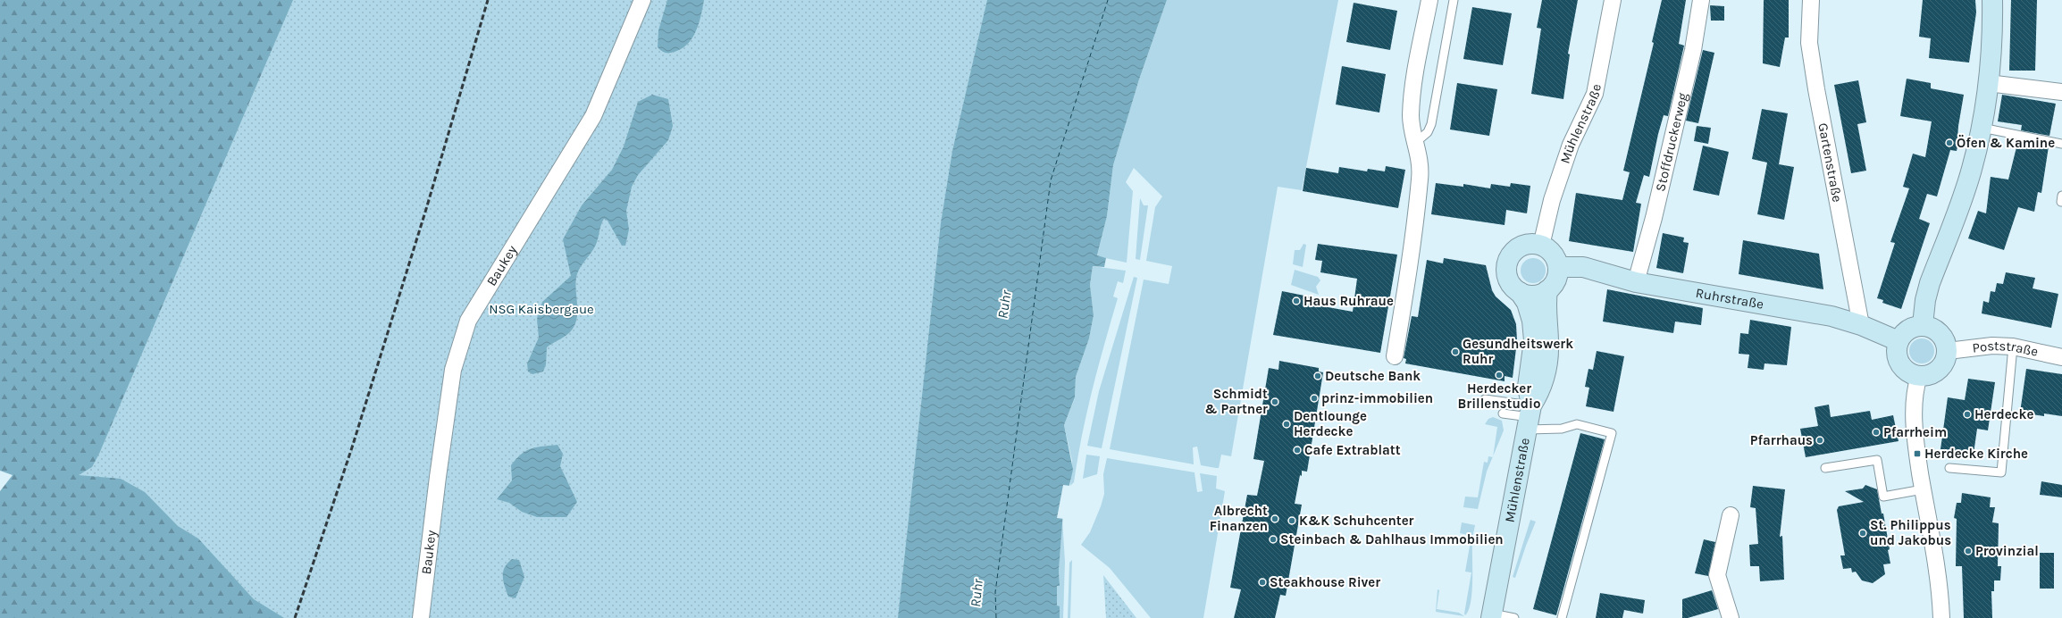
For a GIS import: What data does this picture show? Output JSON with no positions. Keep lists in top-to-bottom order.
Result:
{
  "streets": {
    "main road": ["Mühlenstraße", "Ruhrstraße"],
    "street": [
      "Stoffdruckerweg",
      "Gartenstraße",
      "Baukey",
      "Poststraße"
    ]
  },
  "crossings": [
    ["Mühlenstraße", "Ruhrstraße"],
    ["Stoffdruckerweg", "Ruhrstraße"],
    ["Gartenstraße", "Ruhrstraße"],
    ["Ruhrstraße", "Poststraße"]
  ],
  "water": ["Ruhr"],
  "parks": ["NSG Kaisbergaue"],
  "places": {
    "other": [
      "Öfen & Kamine",
      "Haus Ruhraue",
      "Gesundheitswerk Ruhr",
      "Herdecker Brillenstudio",
      "Deutsche Bank",
      "prinz-immobilien",
      "Schmidt & Partner",
      "Herdecke",
      "Dentlounge Herdecke",
      "Pfarrheim",
      "Pfarrhaus",
      "Cafe Extrablatt",
      "Albrecht Finanzen",
      "K&K Schuhcenter",
      "St. Philippus und Jakobus",
      "Steinbach & Dahlhaus Immobilien",
      "Provinzial",
      "Steakhouse River"
    ],
    "transit": ["Herdecke Kirche"]
  }
}
